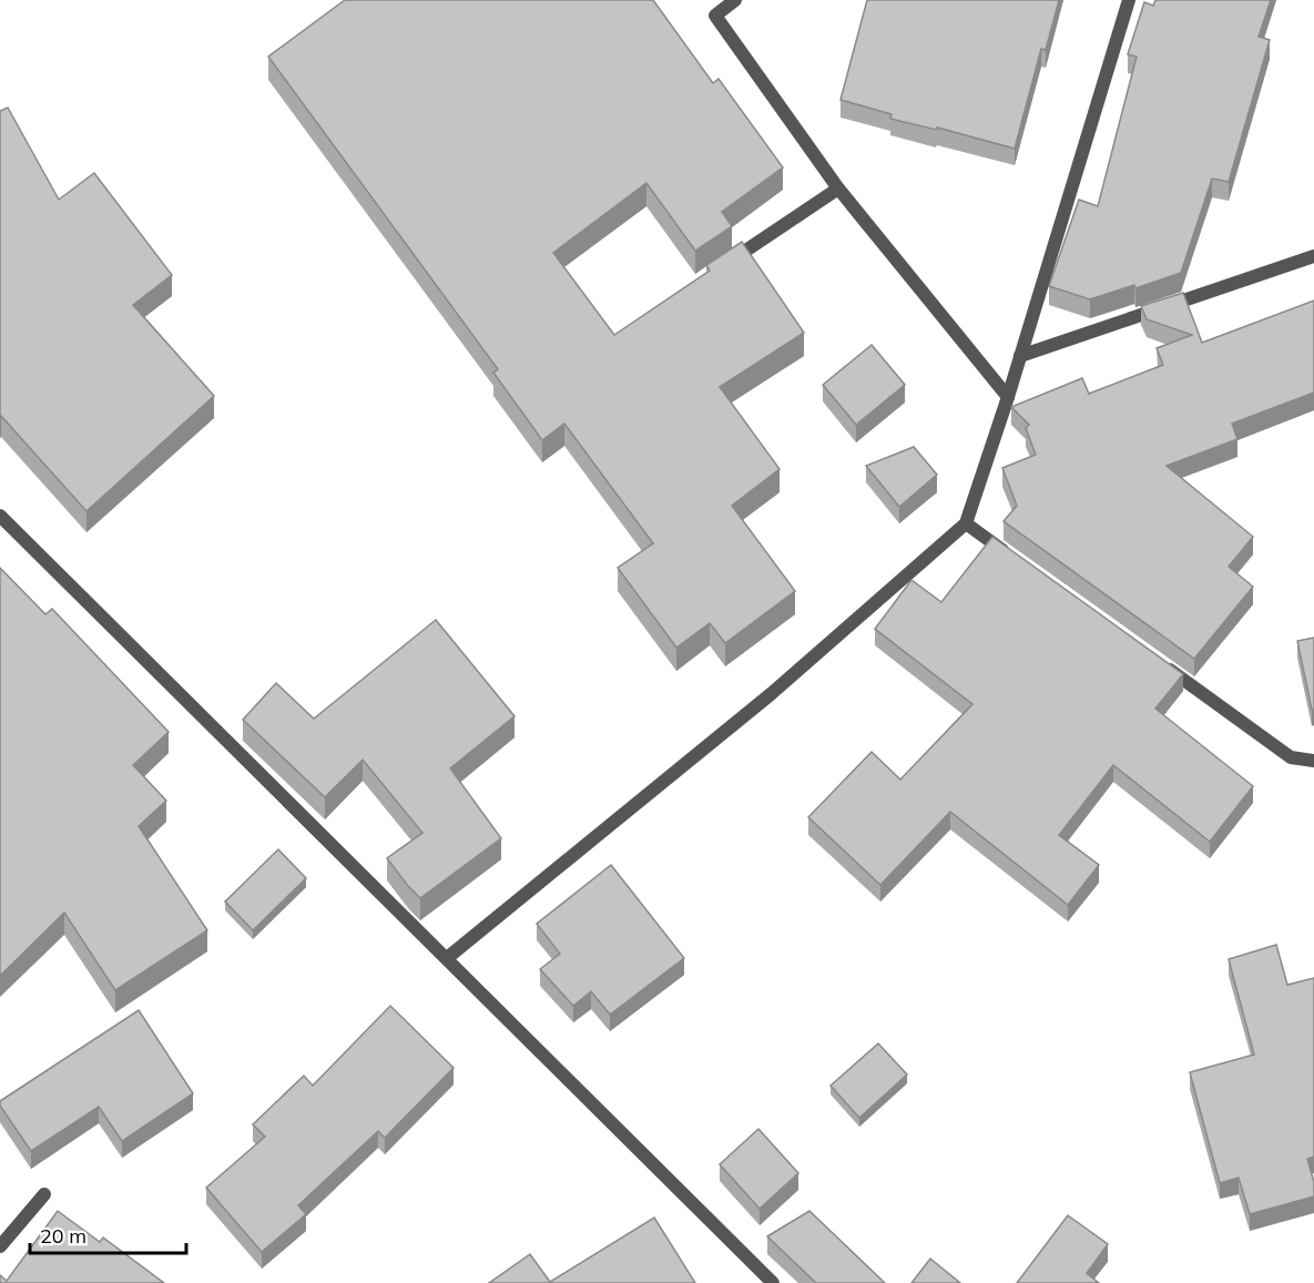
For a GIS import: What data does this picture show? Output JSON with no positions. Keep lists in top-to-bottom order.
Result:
{
  "scale_bar": "20 m"
}
